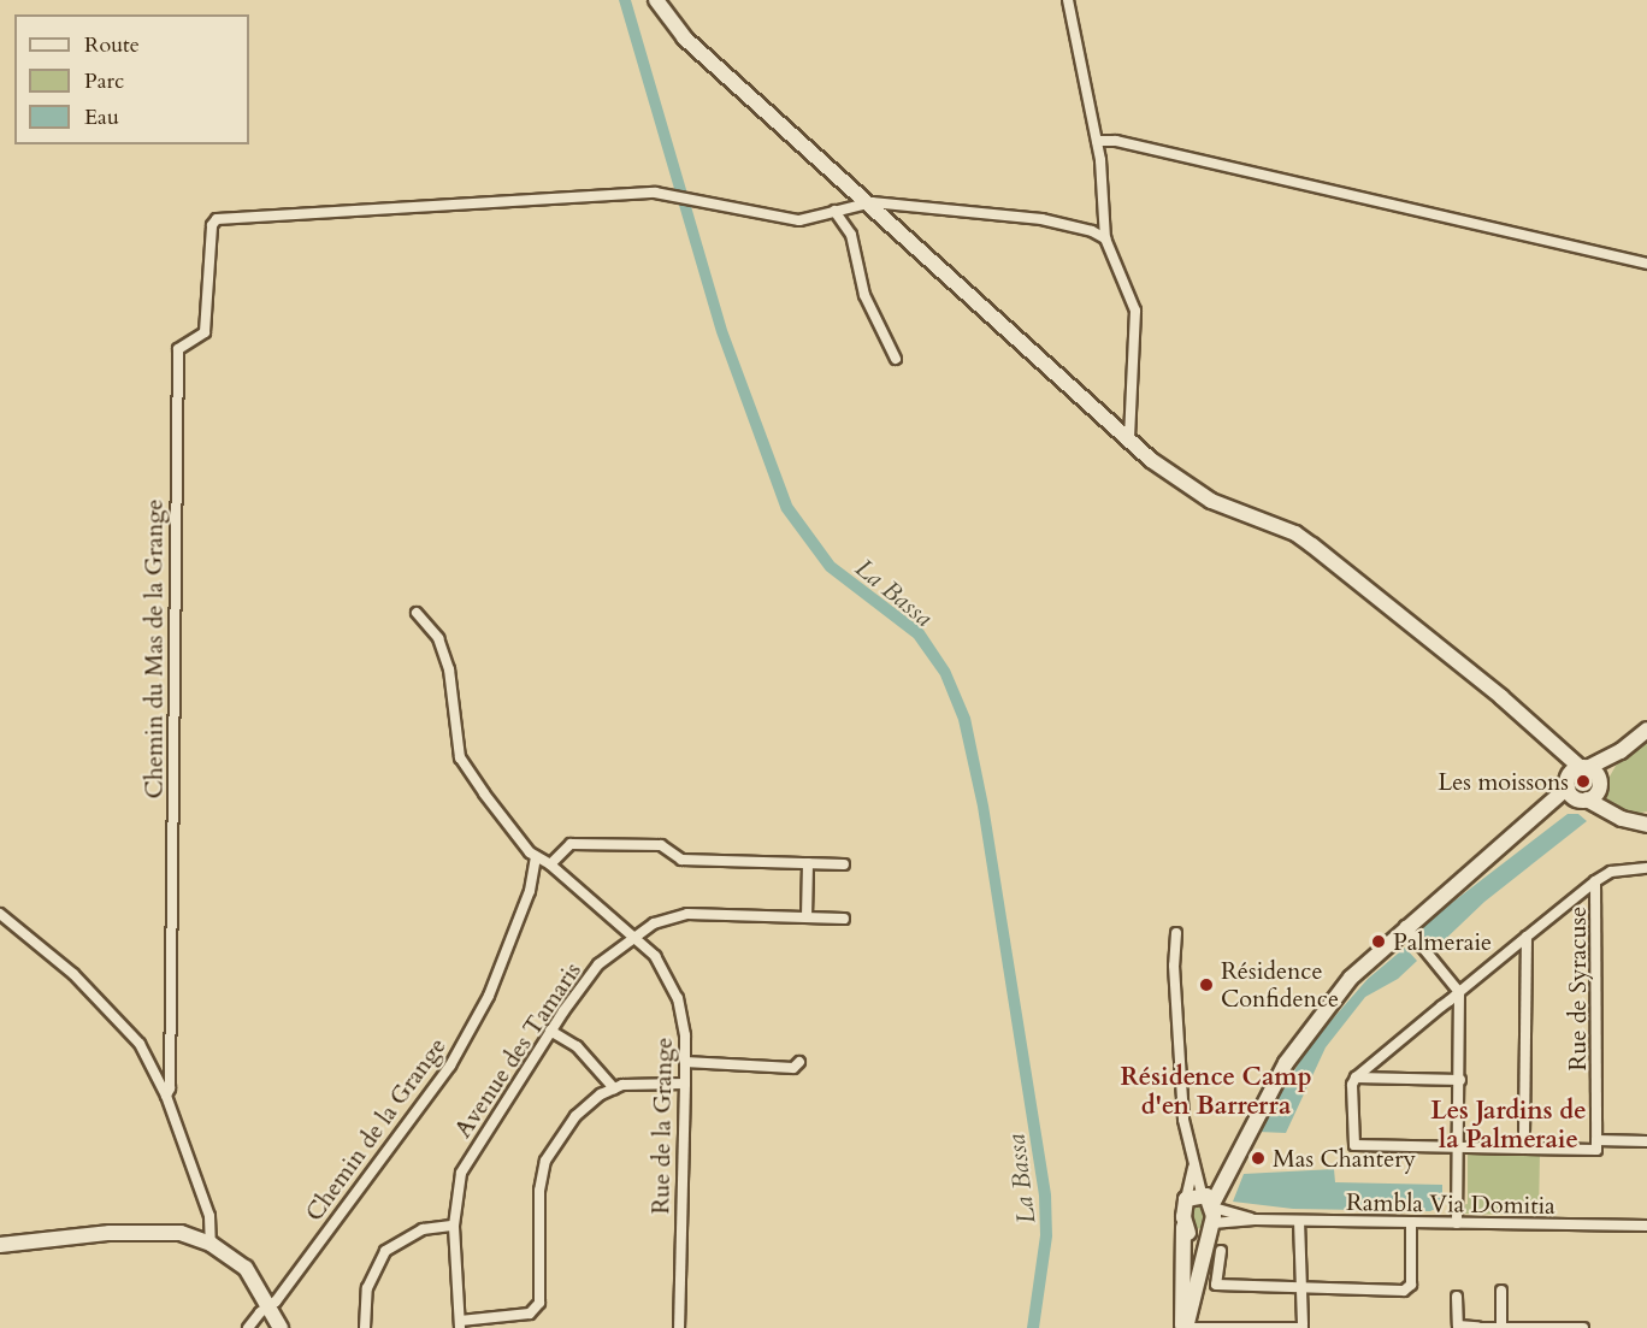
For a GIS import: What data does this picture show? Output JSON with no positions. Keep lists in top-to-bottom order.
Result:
{
  "streets": {
    "street": [
      "Chemin du Mas de la Grange",
      "Rue de Syracuse",
      "Avenue des Tamaris",
      "Rue de la Grange",
      "Chemin de la Grange",
      "Rambla Via Domitia"
    ]
  },
  "crossings": [
    ["Avenue des Tamaris", "Rue de la Grange"],
    ["Rue de la Grange", "Chemin de la Grange"]
  ],
  "districts": ["Résidence Camp d'en Barrerra", "Les Jardins de la Palmeraie"],
  "water": ["La Bassa"],
  "places": [
    "Les moissons",
    "Palmeraie",
    "Résidence Confidence",
    "Mas Chantery"
  ],
  "legend": ["Route", "Parc", "Eau"]
}
